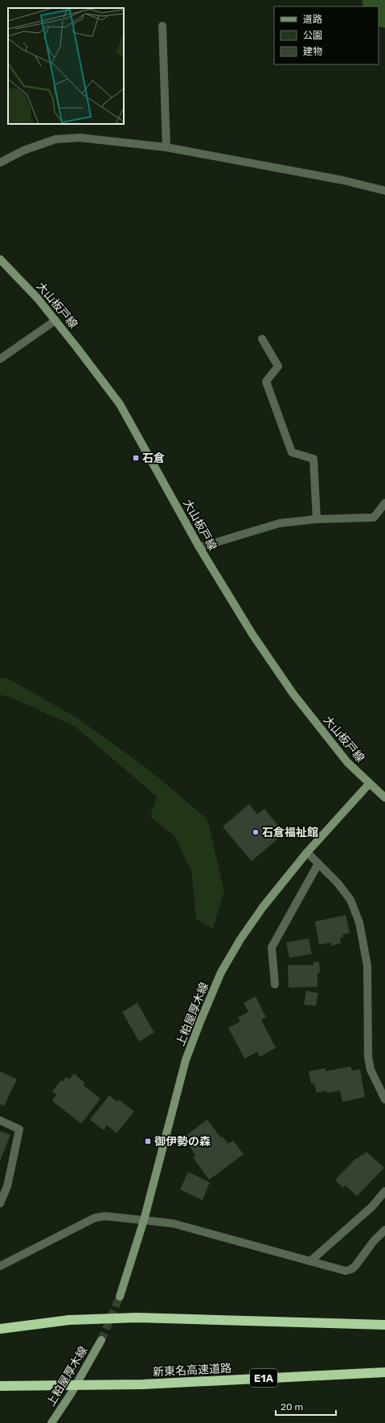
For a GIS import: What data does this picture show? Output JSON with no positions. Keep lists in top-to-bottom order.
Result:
{
  "streets": {
    "highway": ["新東名高速道路", "E1A"],
    "main road": ["大山板戸線", "上粕屋厚木線"]
  },
  "crossings": [
    ["大山板戸線", "上粕屋厚木線"]
  ],
  "places": {
    "transit": ["石倉", "御伊勢の森"],
    "other": ["石倉福祉館"]
  },
  "legend": ["道路", "公園", "建物"],
  "scale_bar": "20 m"
}
